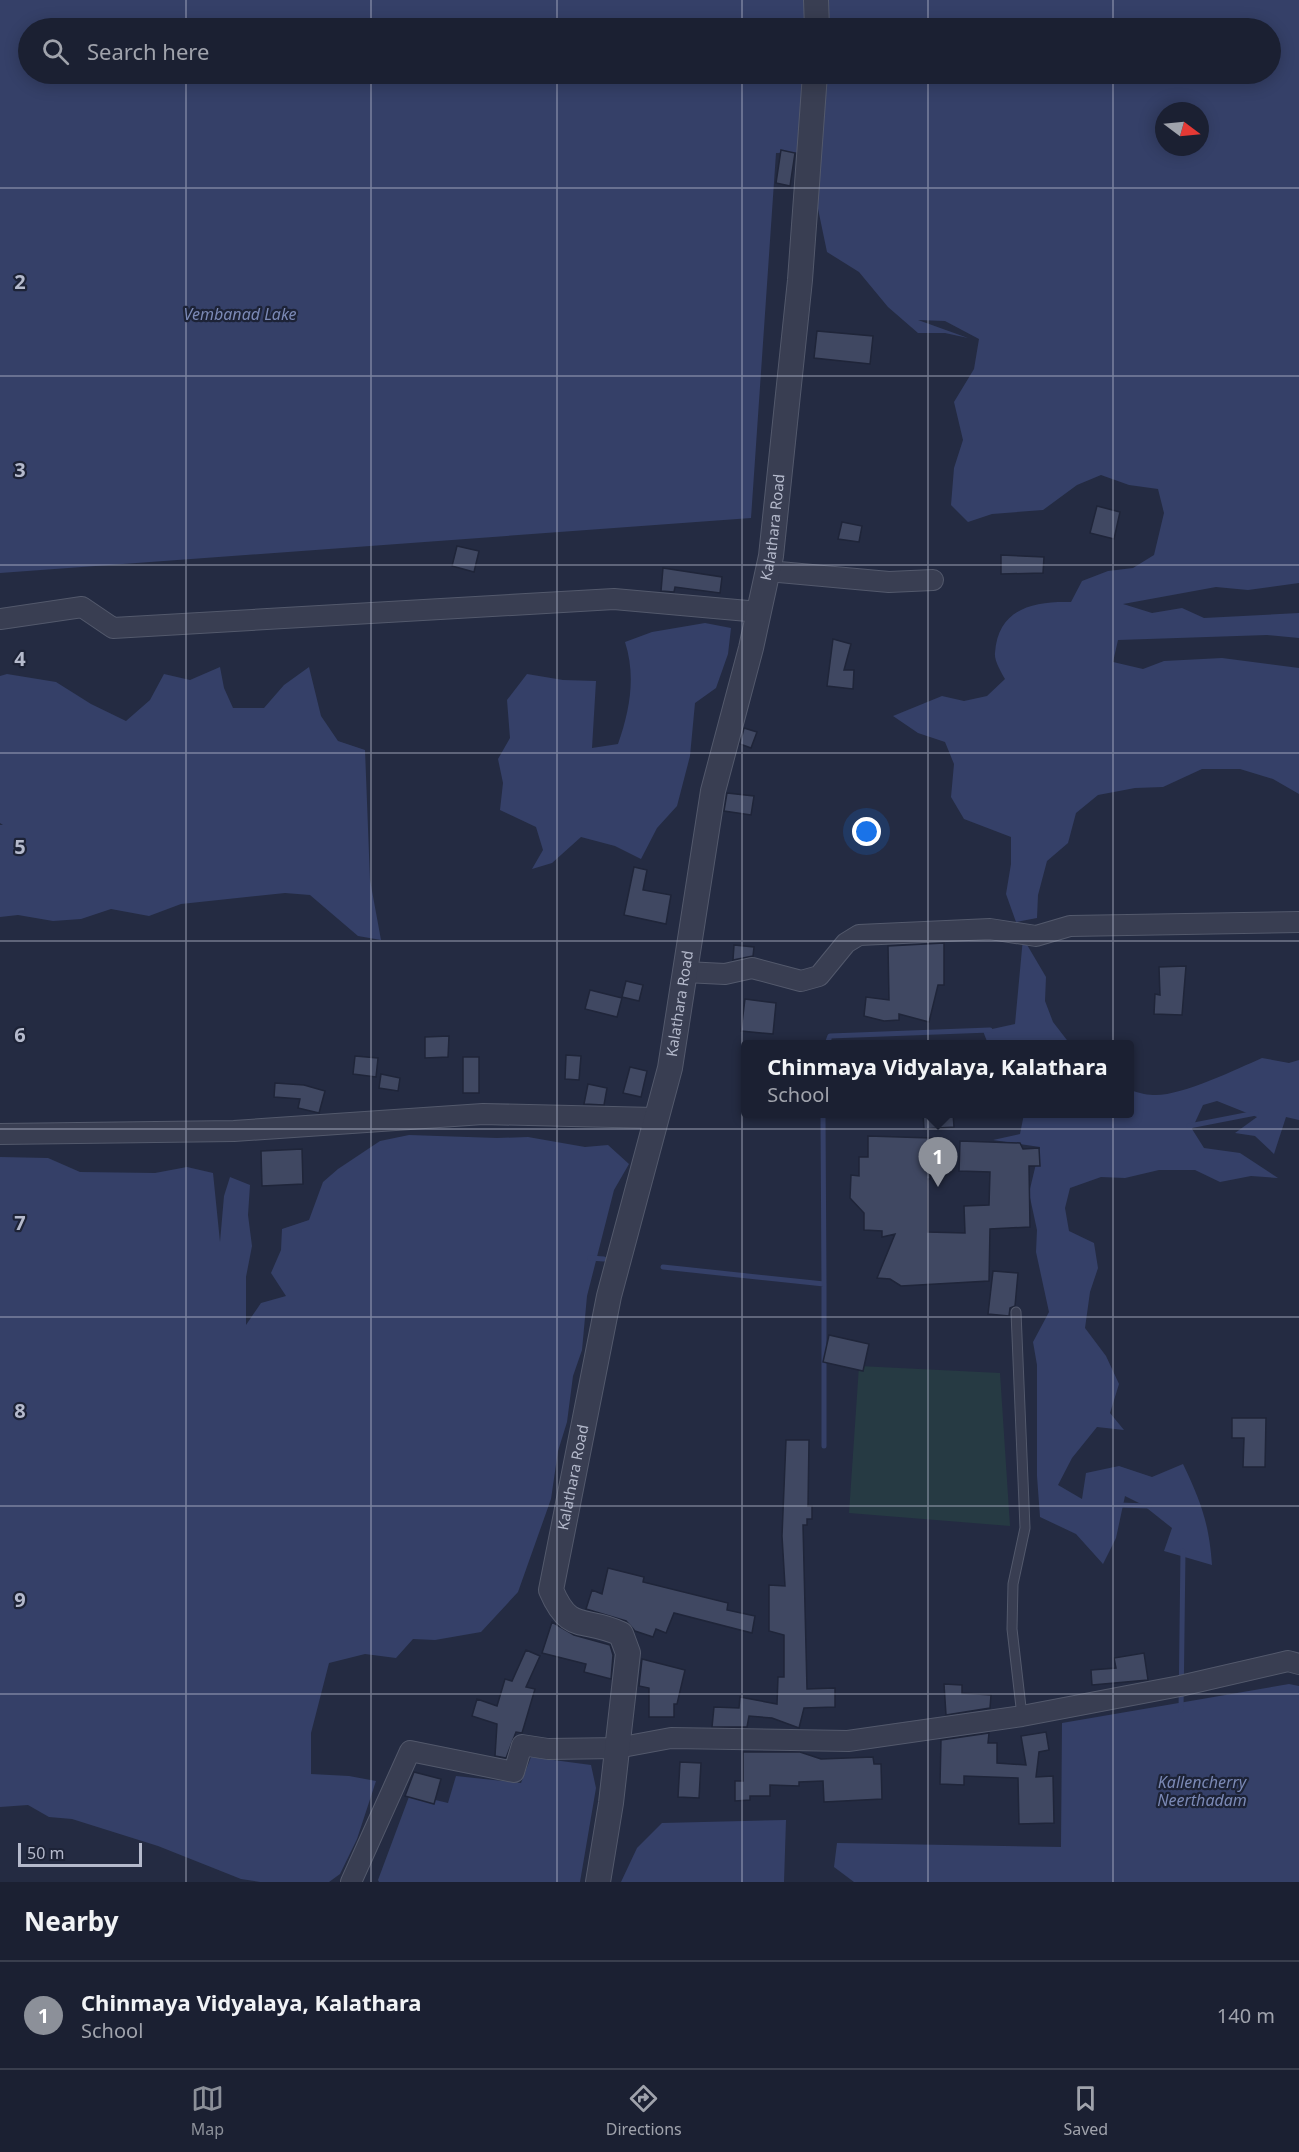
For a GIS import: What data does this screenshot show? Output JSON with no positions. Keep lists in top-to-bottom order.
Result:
{
  "streets": {
    "street": ["Kalathara Road"]
  },
  "water": ["Vembanad Lake", "Kallencherry Neerthadam"],
  "scale_bar": "50 m",
  "north": "right",
  "page": {
    "search": "Search here",
    "popup": ["Chinmaya Vidyalaya, Kalathara", "School"],
    "pins": "1",
    "scale": "50 m",
    "heading": "Nearby",
    "list": [
      {
        "mark": "1",
        "name": "Chinmaya Vidyalaya, Kalathara",
        "note": "School",
        "value": "140 m"
      }
    ],
    "nav": ["Map", "Directions", "Saved"]
  },
  "grid": {
    "rows": [
      "2",
      "3",
      "4",
      "5",
      "6",
      "7",
      "8",
      "9"
    ]
  }
}
